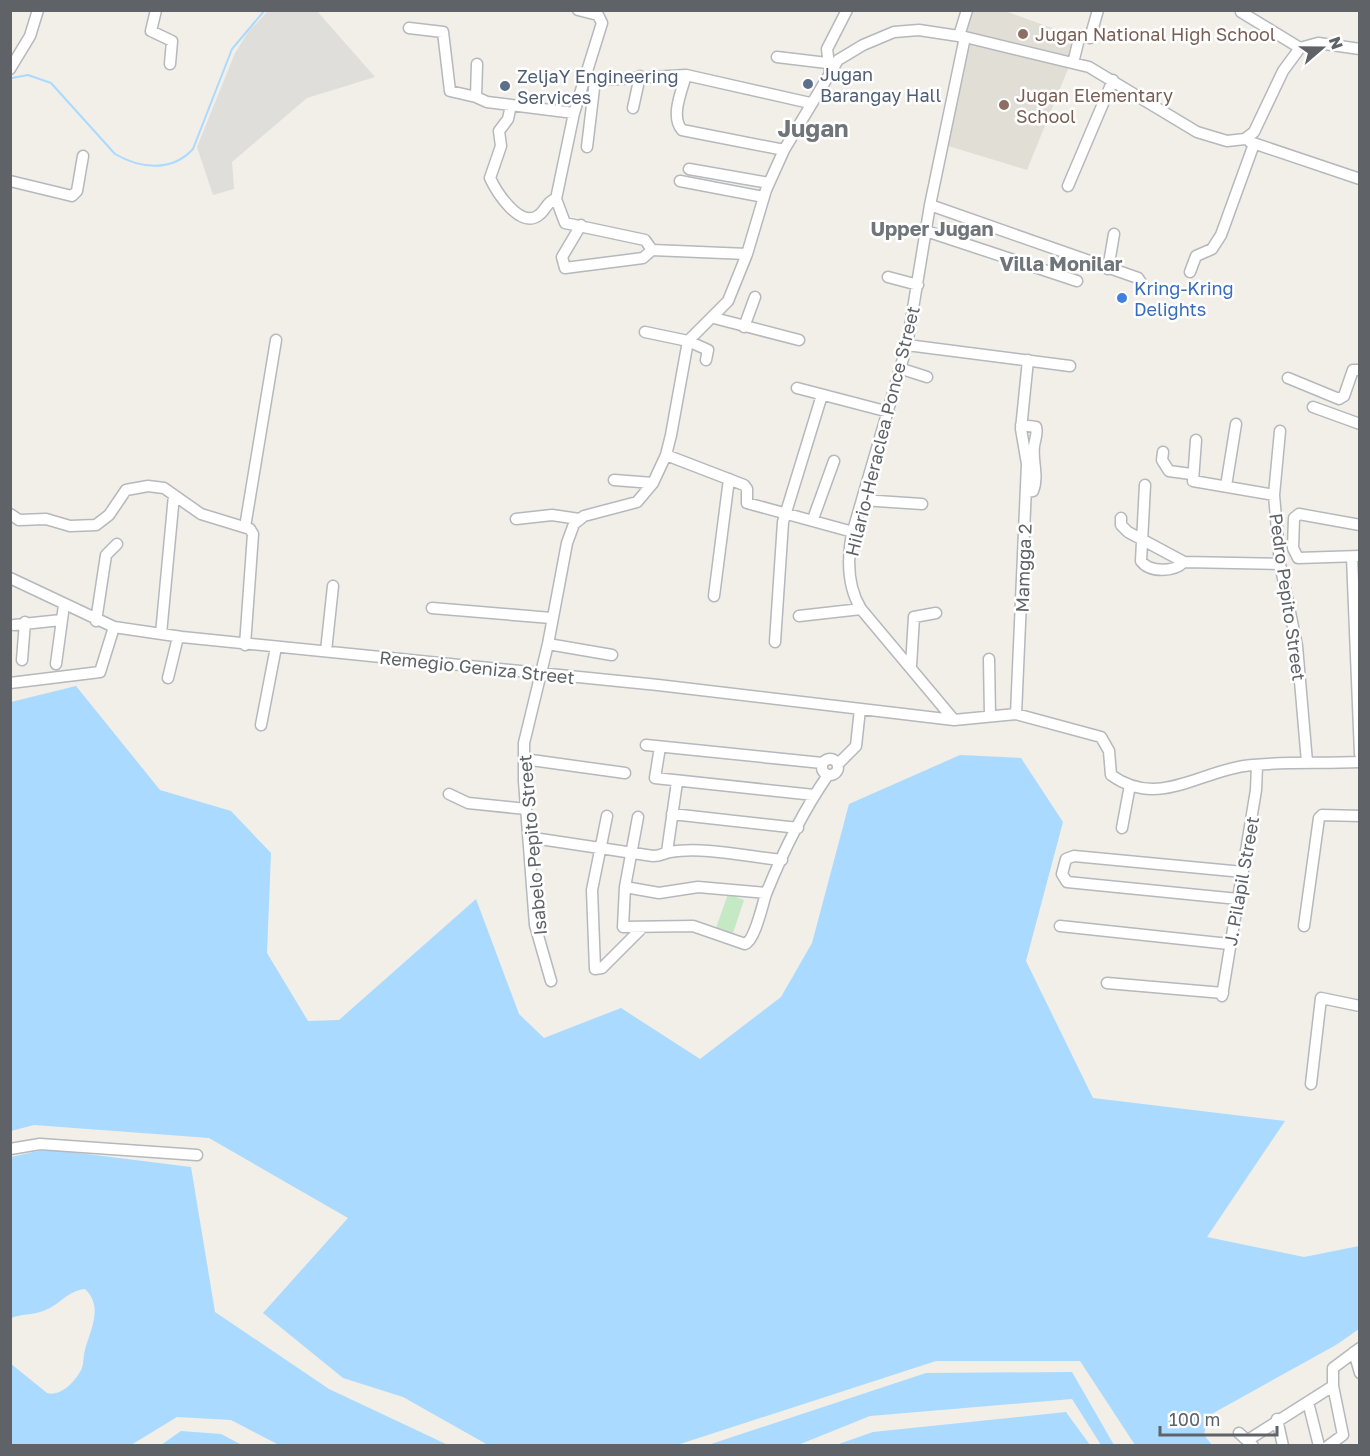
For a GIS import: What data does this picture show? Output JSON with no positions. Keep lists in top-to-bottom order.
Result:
{
  "streets": {
    "street": [
      "Hilario-Heraclea Ponce Street",
      "Mamgga 2",
      "Pedro Pepito Street",
      "Remegio Geniza Street",
      "Isabelo Pepito Street",
      "J. Pilapil Street"
    ]
  },
  "crossings": [
    ["Hilario-Heraclea Ponce Street", "Remegio Geniza Street"],
    ["Remegio Geniza Street", "Isabelo Pepito Street"]
  ],
  "districts": ["Jugan", "Upper Jugan", "Villa Monilar"],
  "places": [
    "Jugan National High School",
    "Jugan Barangay Hall",
    "ZeljaY Engineering Services",
    "Jugan Elementary School",
    "Kring-Kring Delights"
  ],
  "scale_bar": "100 m",
  "north": "right"
}
